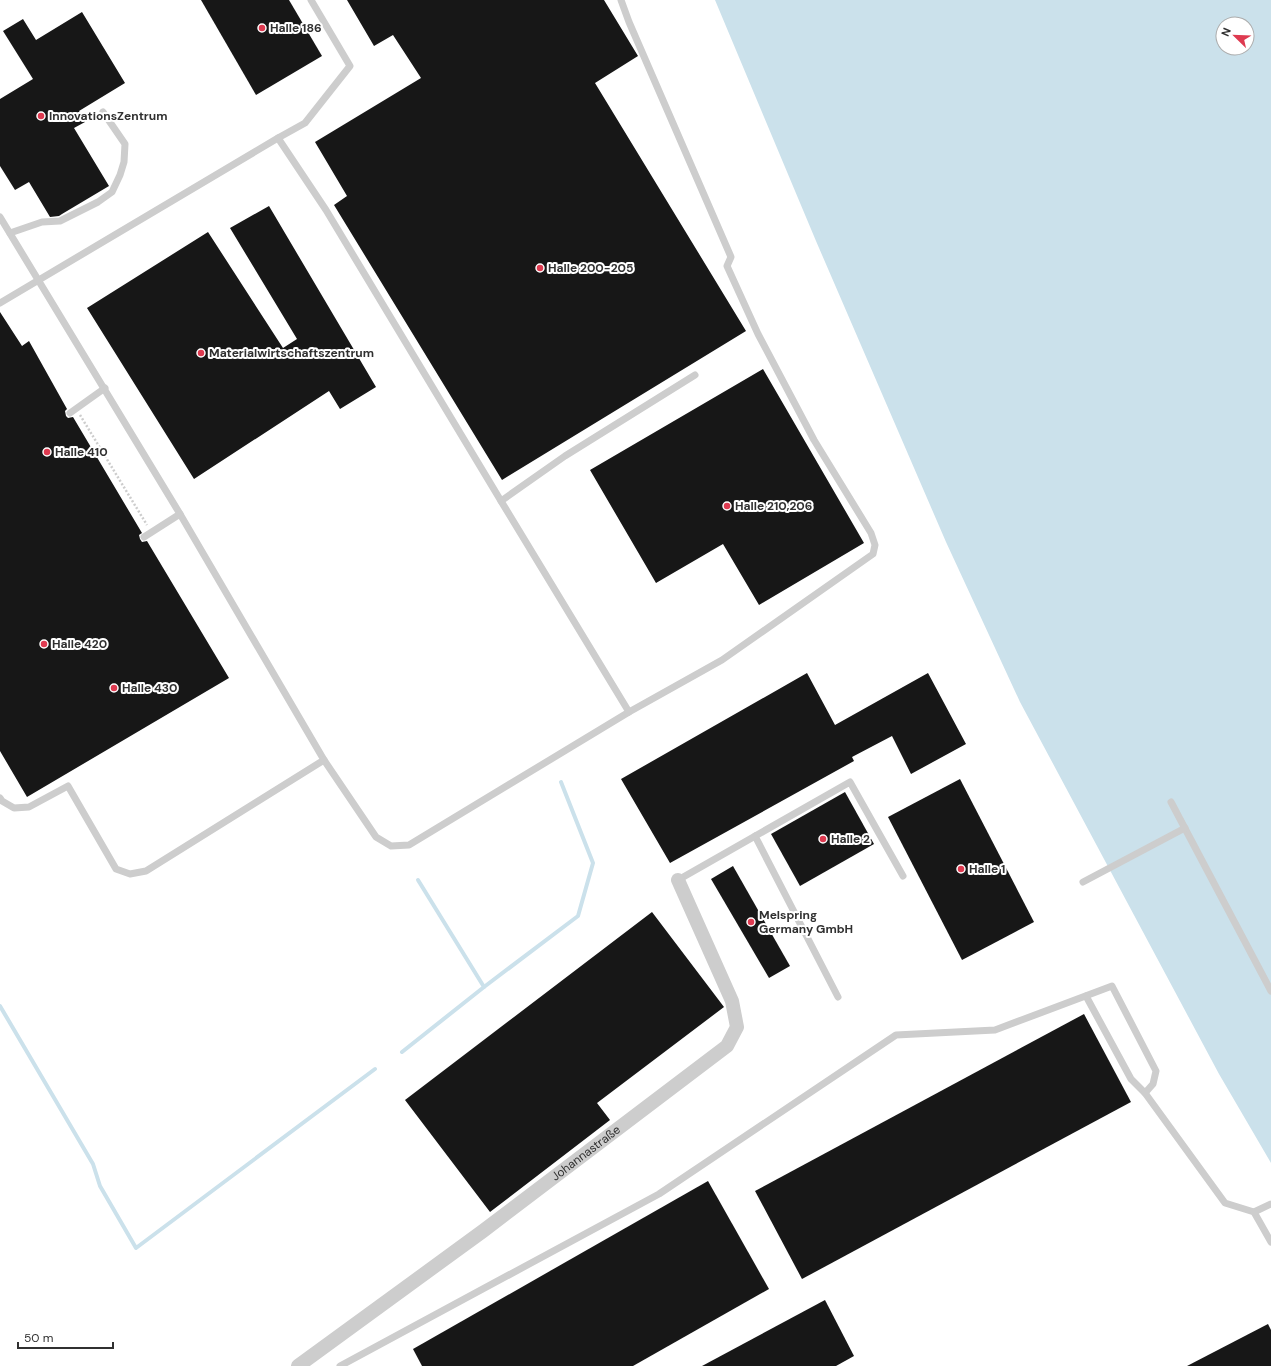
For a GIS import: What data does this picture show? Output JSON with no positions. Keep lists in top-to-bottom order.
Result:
{
  "streets": {
    "street": ["Johannastraße"]
  },
  "places": [
    "Halle 186",
    "InnovationsZentrum",
    "Halle 200-205",
    "Materialwirtschaftszentrum",
    "Halle 410",
    "Halle 210,206",
    "Halle 420",
    "Halle 430",
    "Halle 2",
    "Halle 1",
    "Melspring Germany GmbH"
  ],
  "scale_bar": "50 m",
  "north": "top left"
}
